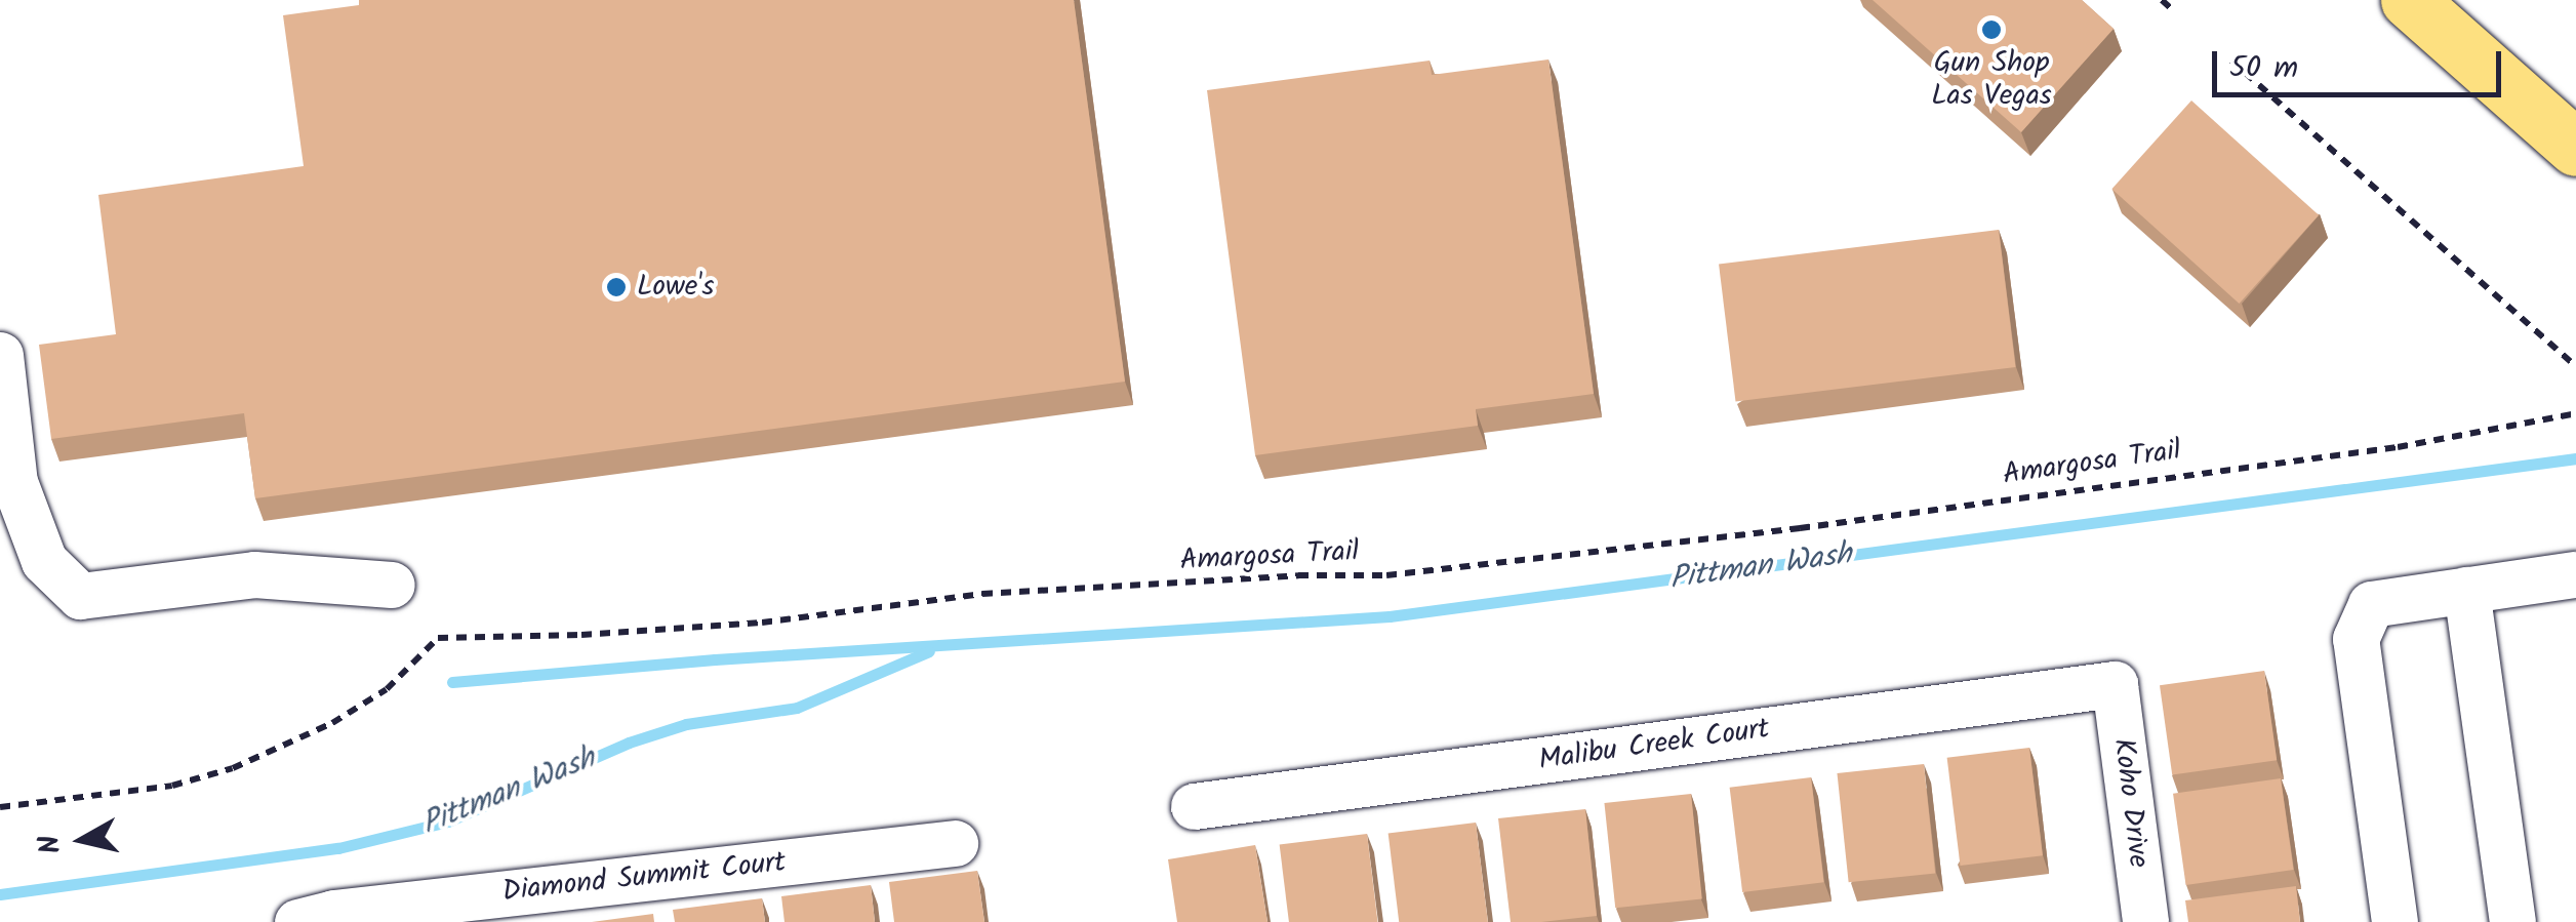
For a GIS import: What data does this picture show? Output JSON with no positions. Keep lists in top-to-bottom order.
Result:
{
  "streets": {
    "street": ["Malibu Creek Court", "Koho Drive", "Diamond Summit Court"],
    "path": ["Amargosa Trail"]
  },
  "crossings": [
    ["Malibu Creek Court", "Koho Drive"]
  ],
  "water": ["Pittman Wash"],
  "places": ["Gun Shop Las Vegas", "Lowe's"],
  "scale_bar": "50 m",
  "north": "left"
}
